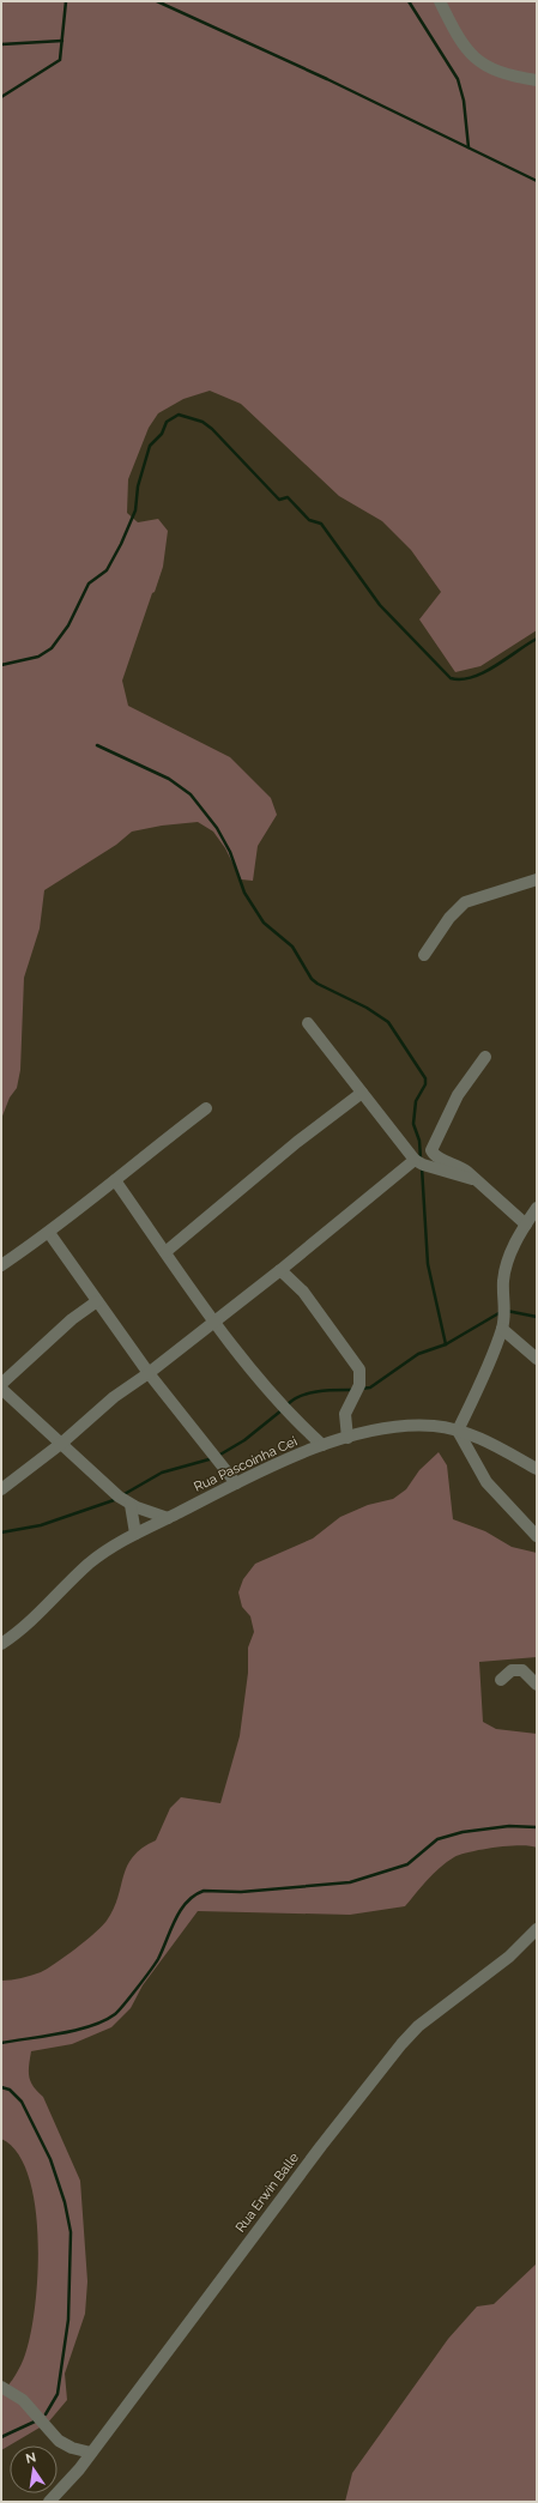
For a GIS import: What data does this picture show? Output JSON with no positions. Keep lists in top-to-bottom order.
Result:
{
  "streets": {
    "street": ["Rua Pascoinha Cei", "Rua Erwin Balle"]
  },
  "north": "top"
}
